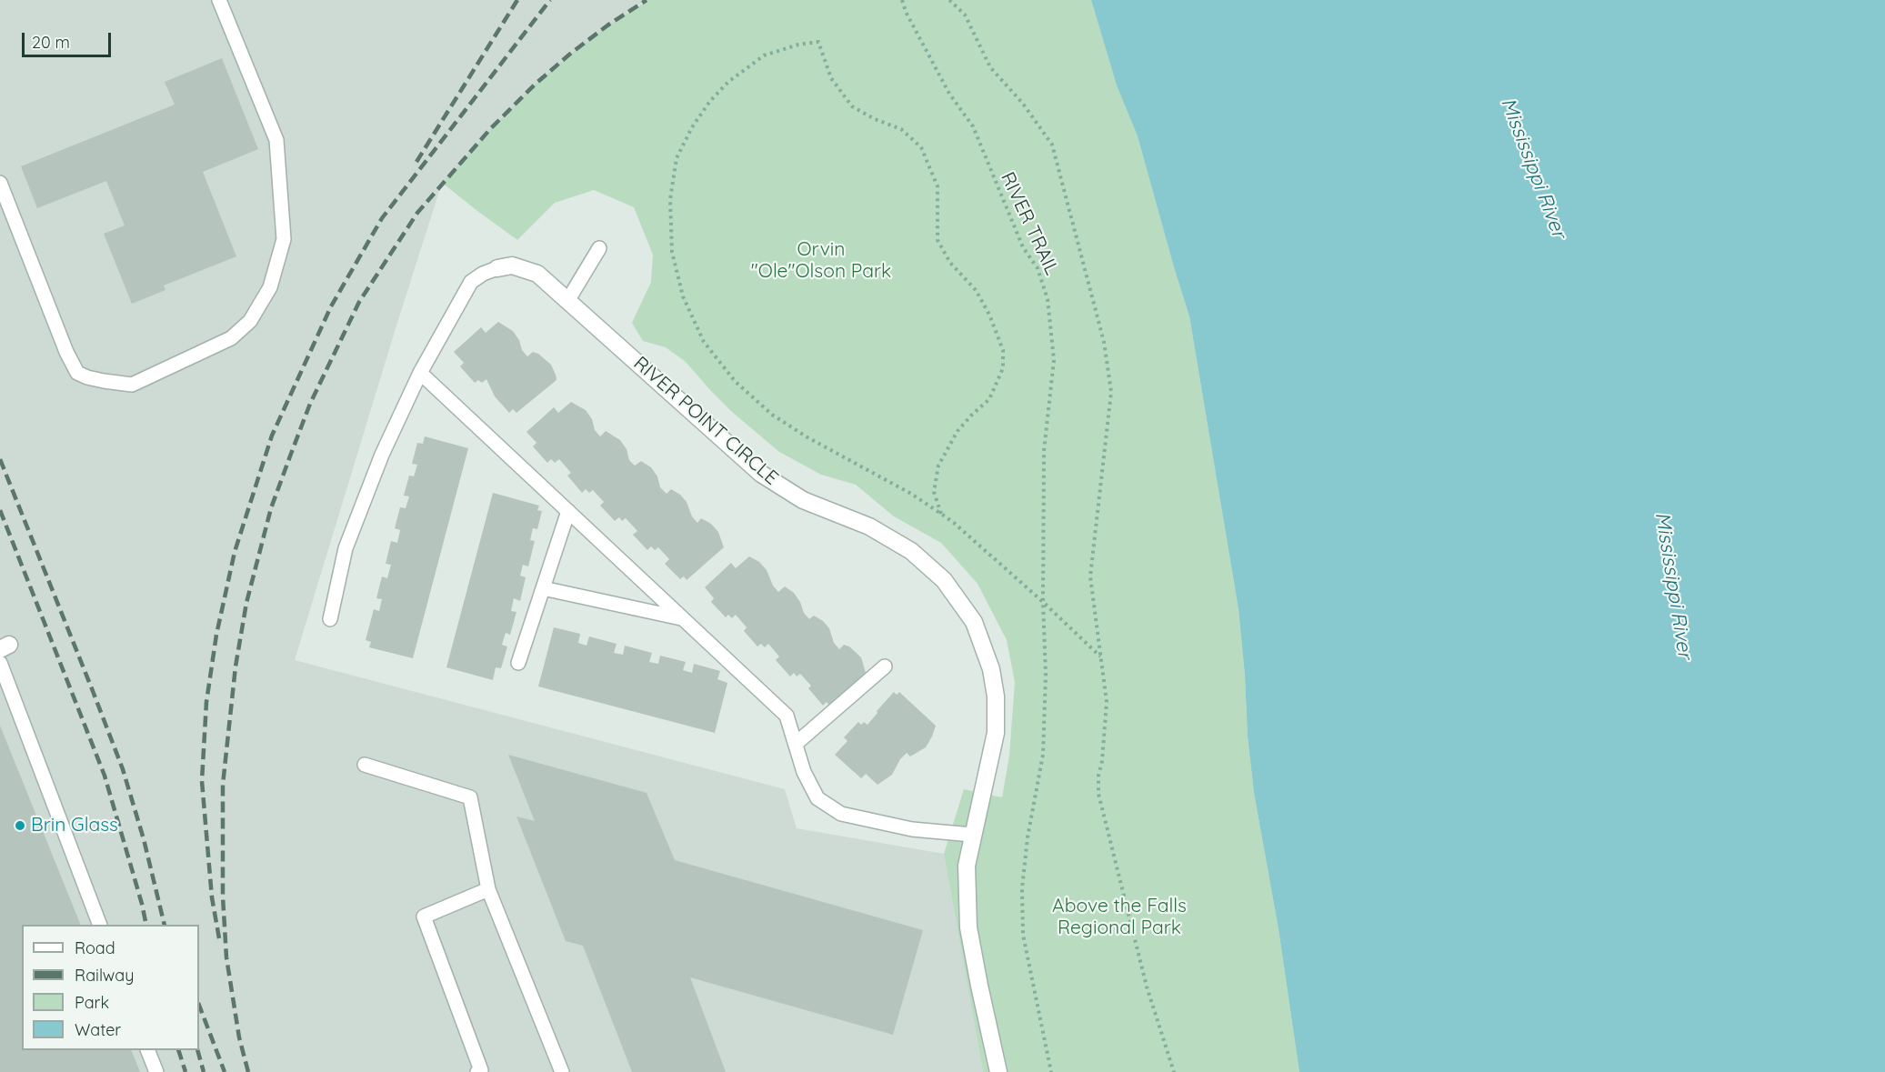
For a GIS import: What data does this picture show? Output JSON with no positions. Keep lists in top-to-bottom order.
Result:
{
  "streets": {
    "street": ["RIVER POINT CIRCLE"],
    "path": ["RIVER TRAIL"]
  },
  "water": ["Mississippi River"],
  "parks": ["Orvin \"Ole\"Olson Park", "Above the Falls Regional Park"],
  "places": ["Brin Glass"],
  "legend": [
    "Road",
    "Railway",
    "Park",
    "Water"
  ],
  "scale_bar": "20 m"
}
